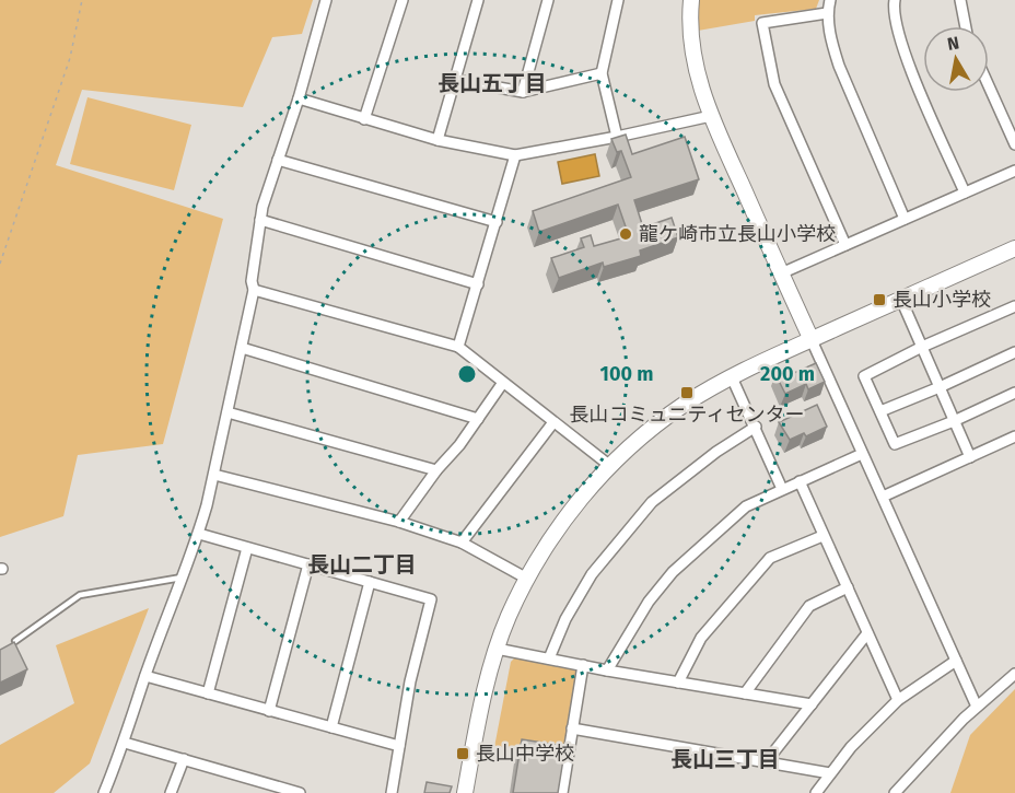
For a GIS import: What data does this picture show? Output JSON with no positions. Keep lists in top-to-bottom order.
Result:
{
  "districts": ["長山五丁目", "長山二丁目", "長山三丁目"],
  "places": {
    "other": ["龍ケ崎市立長山小学校"],
    "transit": ["長山小学校", "長山コミュニティセンター", "長山中学校"]
  },
  "north": "top",
  "rings": ["100 m", "200 m"]
}
